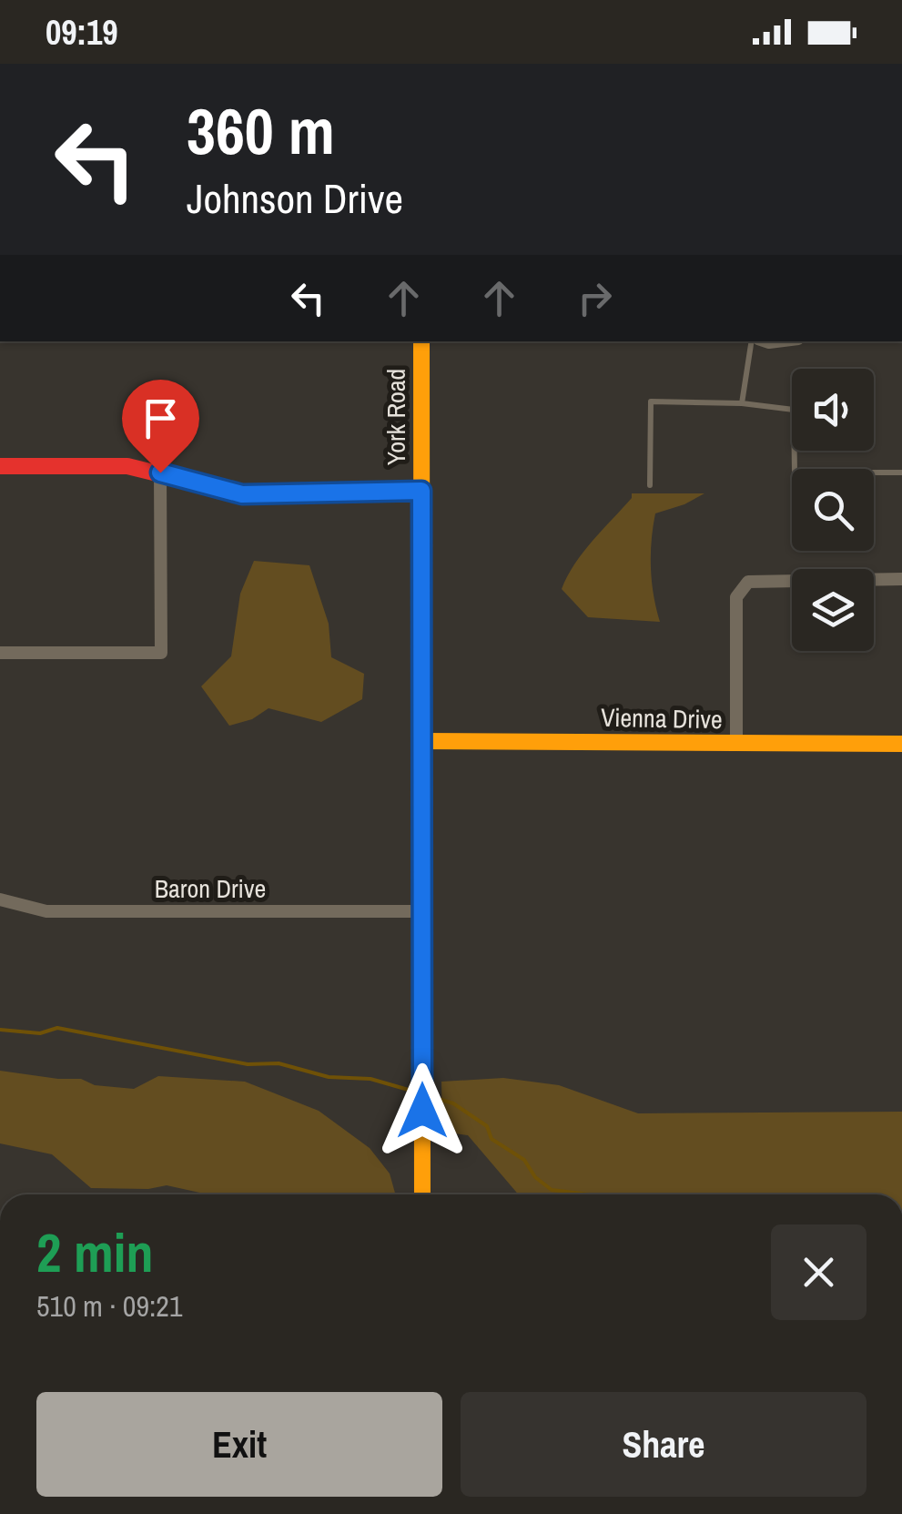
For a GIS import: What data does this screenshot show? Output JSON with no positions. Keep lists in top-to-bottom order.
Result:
{
  "streets": {
    "street": ["York Road", "Vienna Drive", "Baron Drive"]
  },
  "crossings": [
    ["York Road", "Vienna Drive"],
    ["York Road", "Baron Drive"]
  ],
  "page": {
    "status": "09:19",
    "turn": ["360 m", "Johnson Drive"],
    "heading": ["2 min", "510 m · 09:21"],
    "buttons": ["Exit", "Share"]
  }
}
